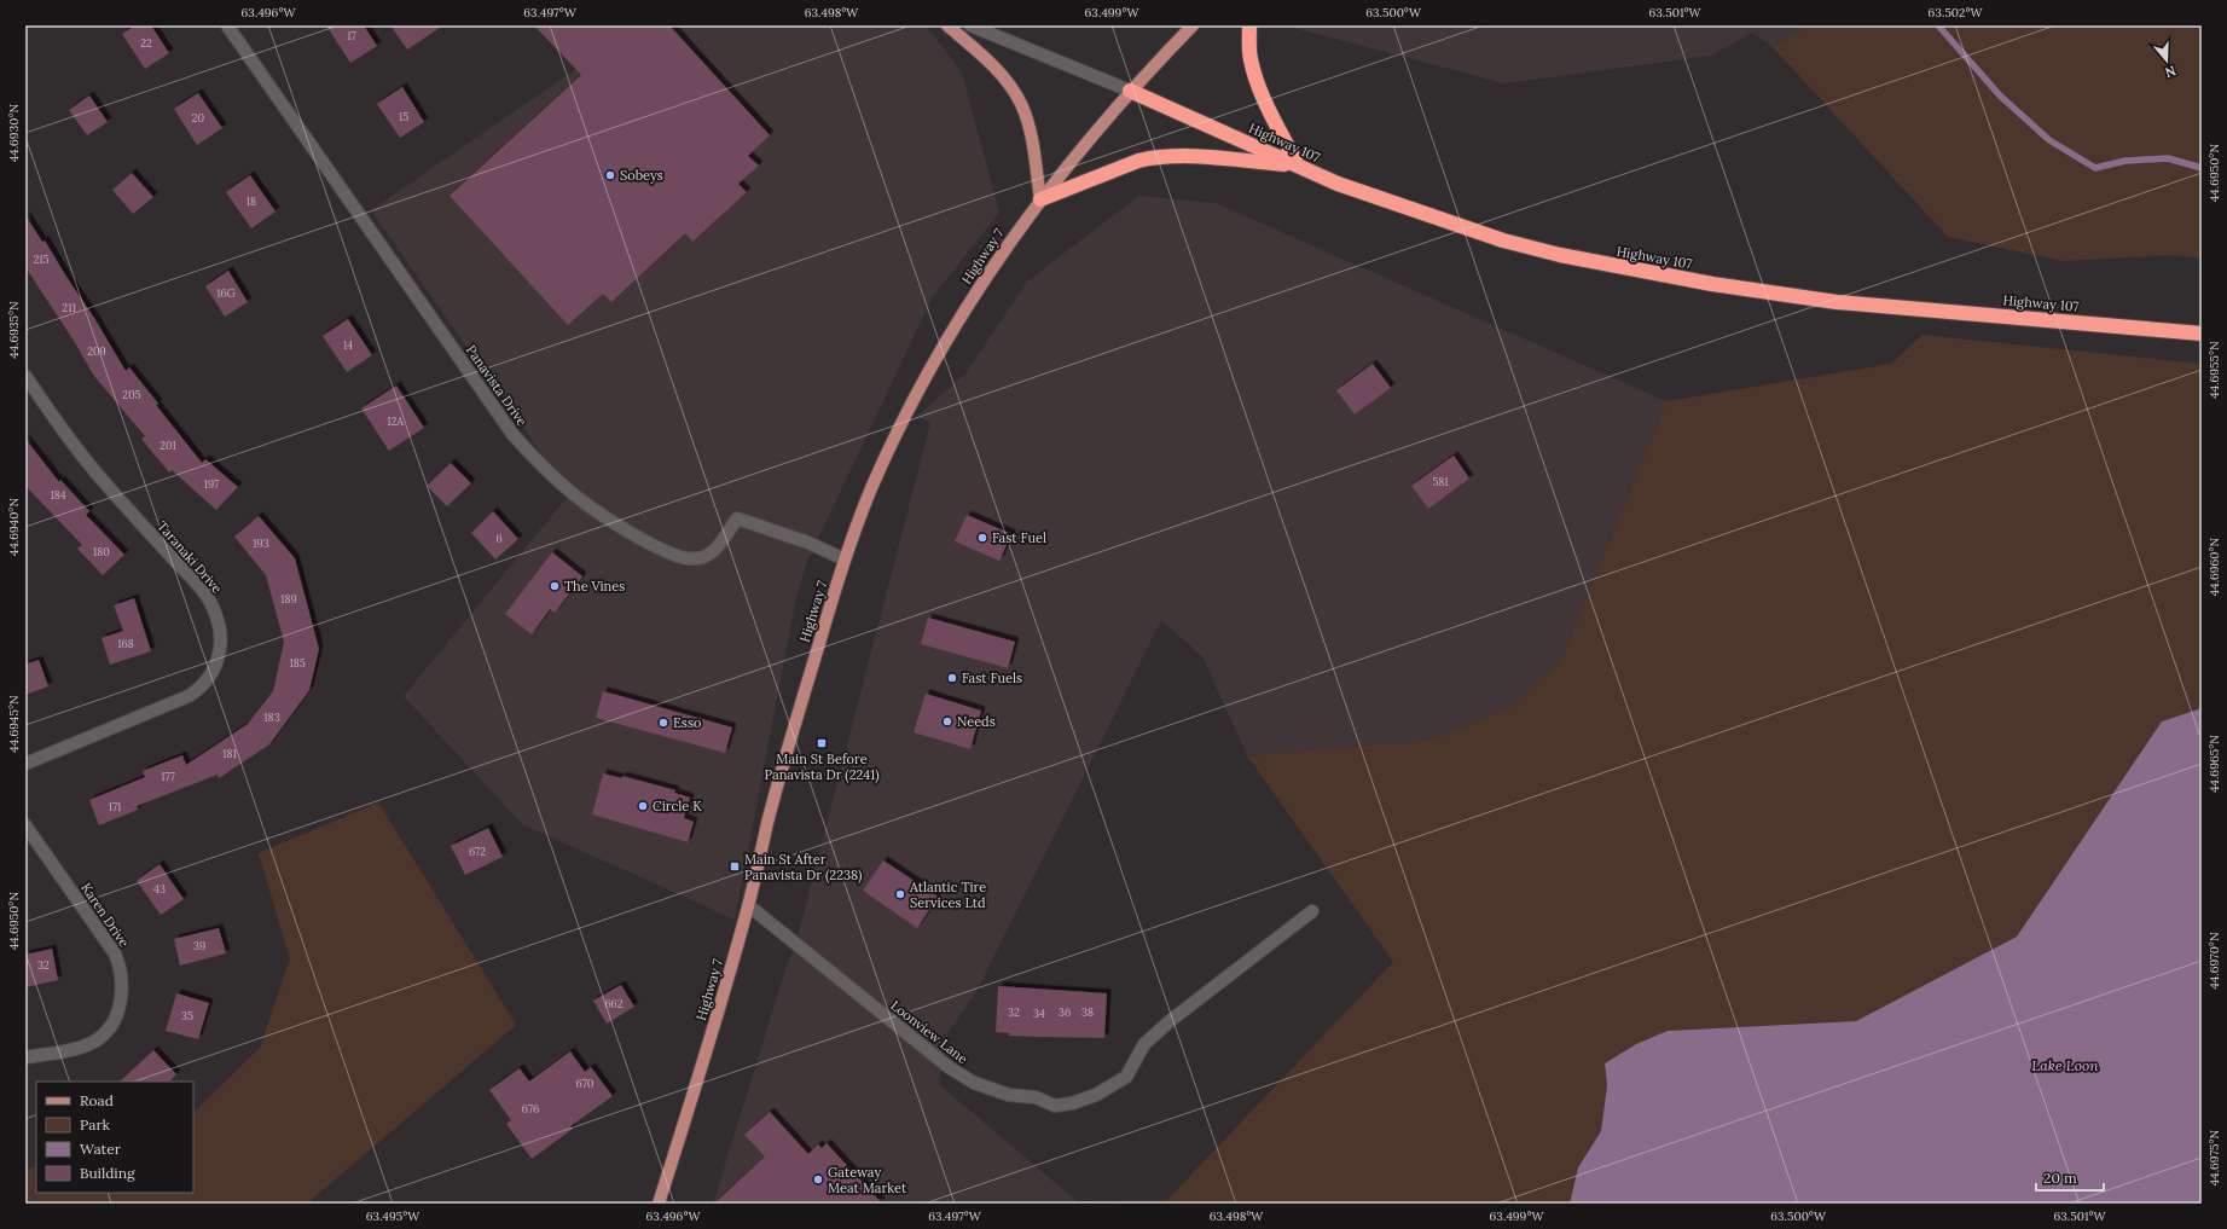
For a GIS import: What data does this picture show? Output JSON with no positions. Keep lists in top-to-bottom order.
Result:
{
  "streets": {
    "highway": ["Highway 107"],
    "main road": ["Highway 7"],
    "street": [
      "Panavista Drive",
      "Taranaki Drive",
      "Karen Drive",
      "Loonview Lane"
    ]
  },
  "crossings": [
    ["Highway 107", "Highway 7"],
    ["Highway 7", "Panavista Drive"],
    ["Highway 7", "Loonview Lane"]
  ],
  "water": ["Lake Loon"],
  "places": {
    "other": [
      "Sobeys",
      "Fast Fuel",
      "The Vines",
      "Fast Fuels",
      "Needs",
      "Esso",
      "Circle K",
      "Atlantic Tire Services Ltd",
      "Gateway Meat Market"
    ],
    "transit": ["Main St Before Panavista Dr (2241)", "Main St After Panavista Dr (2238)"]
  },
  "house_numbers": [
    "17",
    "22",
    "15",
    "20",
    "18",
    "215",
    "16G",
    "211",
    "14",
    "209",
    "205",
    "12A",
    "201",
    "581",
    "197",
    "184",
    "6",
    "193",
    "180",
    "189",
    "168",
    "185",
    "183",
    "181",
    "177",
    "171",
    "672",
    "43",
    "39",
    "32",
    "662",
    "32",
    "36",
    "38",
    "34",
    "35",
    "670",
    "676"
  ],
  "legend": [
    "Road",
    "Park",
    "Water",
    "Building"
  ],
  "scale_bar": "20 m",
  "north": "bottom",
  "coordinates": [
    "63.496°W",
    "63.497°W",
    "63.498°W",
    "63.499°W",
    "63.500°W",
    "63.501°W",
    "63.502°W",
    "44.6930°N",
    "44.6950°N",
    "44.6935°N",
    "44.6955°N",
    "44.6940°N",
    "44.6960°N",
    "44.6945°N",
    "44.6965°N",
    "44.6970°N",
    "44.6975°N",
    "63.495°W"
  ]
}
